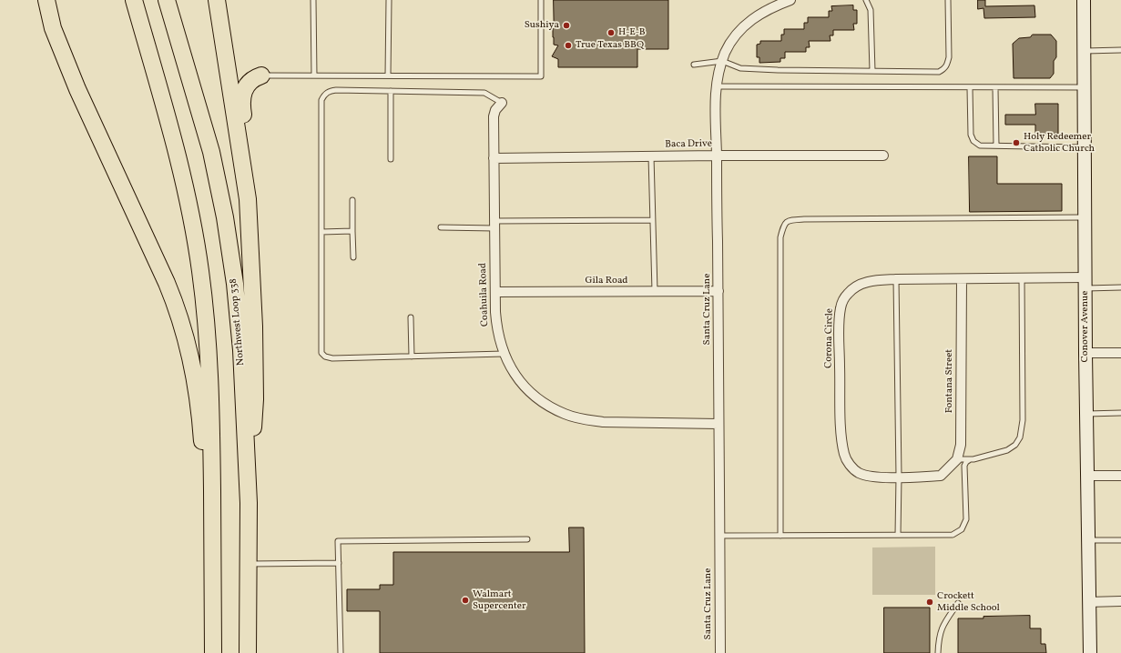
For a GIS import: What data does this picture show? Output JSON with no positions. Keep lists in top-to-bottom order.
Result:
{
  "streets": {
    "highway": ["Northwest Loop 338"],
    "street": [
      "Baca Drive",
      "Gila Road",
      "Coahuila Road",
      "Santa Cruz Lane",
      "Conover Avenue",
      "Corona Circle",
      "Fontana Street"
    ]
  },
  "crossings": [
    ["Baca Drive", "Coahuila Road"],
    ["Baca Drive", "Santa Cruz Lane"],
    ["Gila Road", "Coahuila Road"],
    ["Gila Road", "Santa Cruz Lane"],
    ["Coahuila Road", "Santa Cruz Lane"],
    ["Conover Avenue", "Corona Circle"],
    ["Corona Circle", "Fontana Street"]
  ],
  "places": [
    "Sushiya",
    "H-E-B",
    "True Texas BBQ",
    "Holy Redeemer Catholic Church",
    "Walmart Supercenter",
    "Crockett Middle School"
  ]
}
